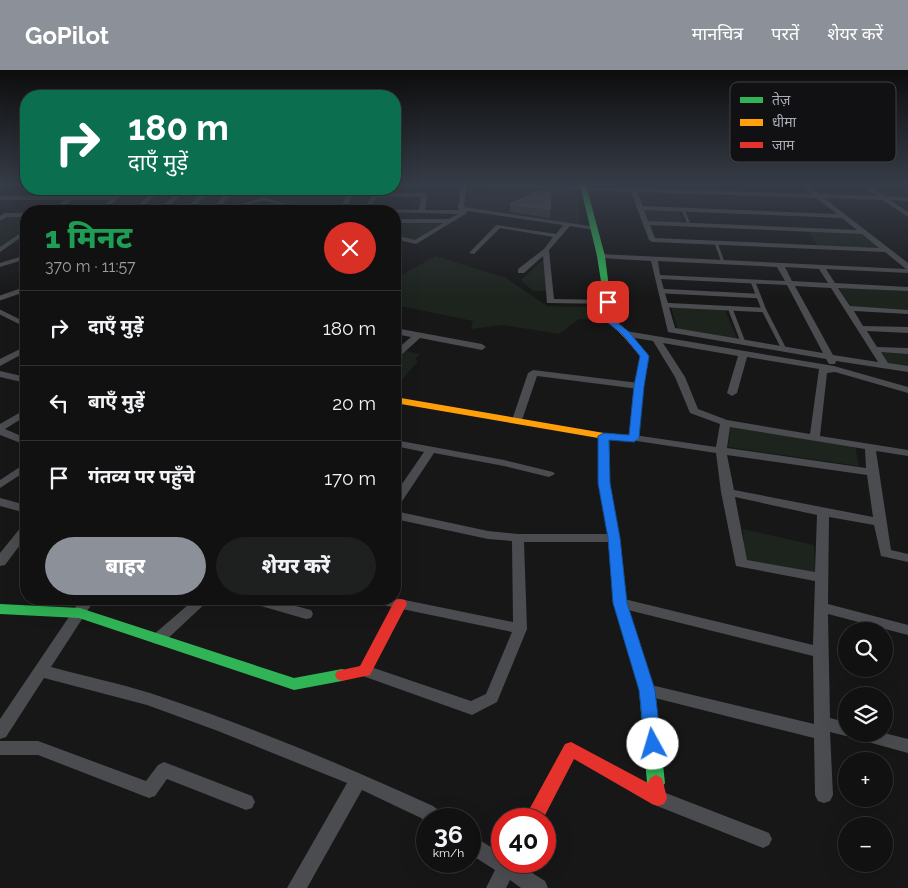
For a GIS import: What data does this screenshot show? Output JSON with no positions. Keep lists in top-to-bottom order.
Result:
{
  "legend": ["तेज़", "धीमा", "जाम"],
  "page": {
    "header": "GoPilot",
    "nav": ["मानचित्र", "परतें", "शेयर करें"],
    "turn": ["180 m", "दाएँ मुड़ें"],
    "heading": ["1 मिनट", "370 m · 11:57"],
    "list": [
      {
        "name": "दाएँ मुड़ें",
        "value": "180 m"
      },
      {
        "name": "बाएँ मुड़ें",
        "value": "20 m"
      },
      {
        "name": "गंतव्य पर पहुँचे",
        "value": "170 m"
      }
    ],
    "buttons": ["बाहर", "शेयर करें"],
    "map_buttons": ["+", "−"],
    "speed": "36 km/h",
    "limit": "40"
  }
}
